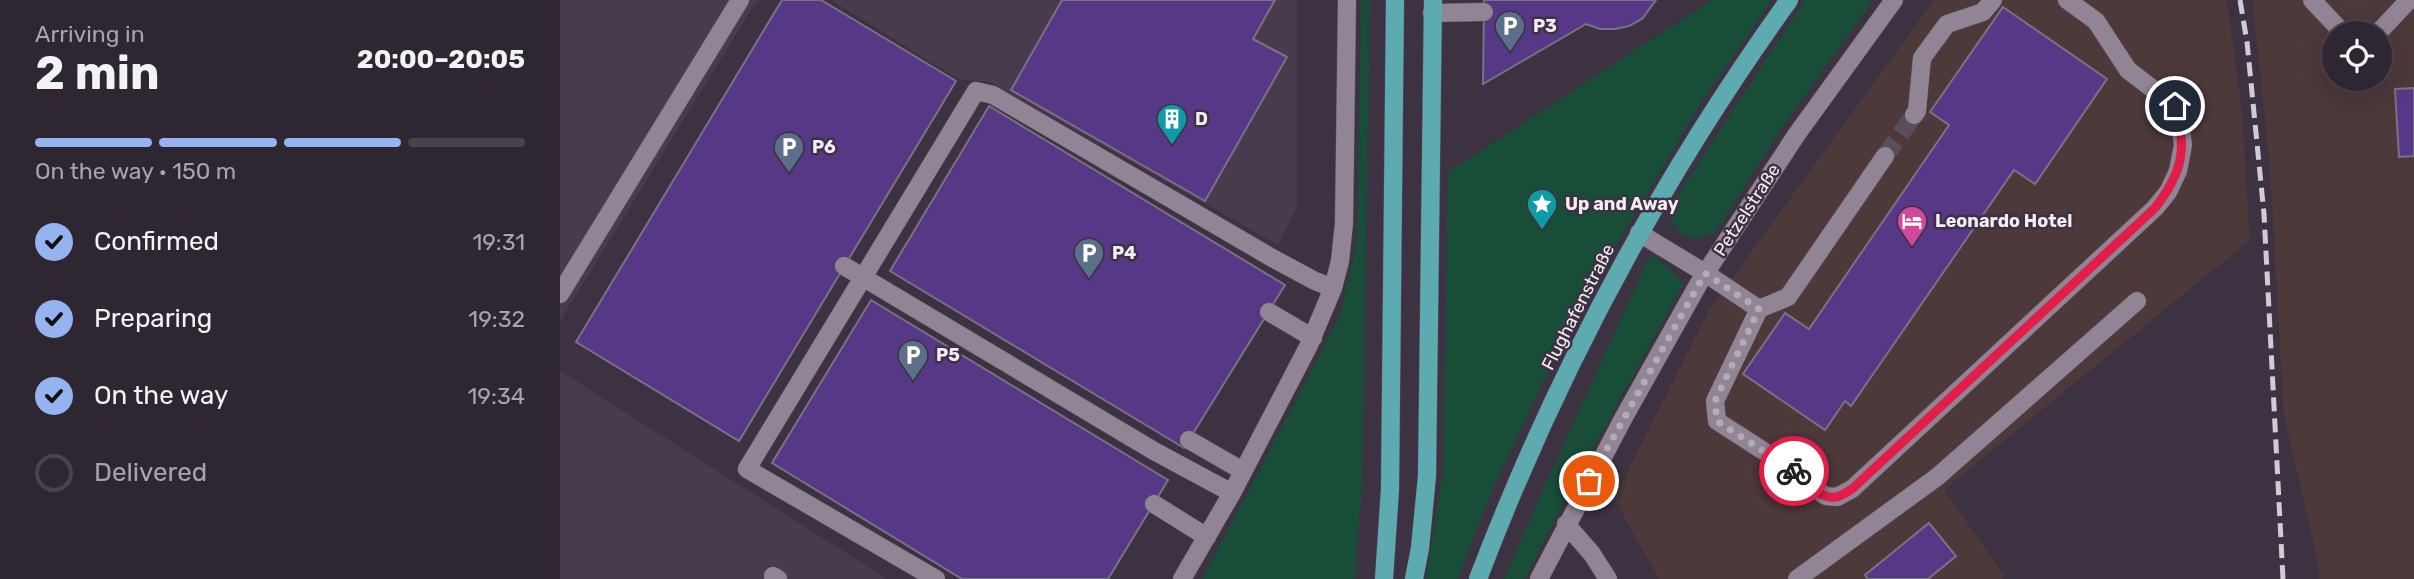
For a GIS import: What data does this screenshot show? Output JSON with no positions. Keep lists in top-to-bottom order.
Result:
{
  "streets": {
    "main road": ["Flughafenstraße"],
    "street": ["Petzelstraße"]
  },
  "places": {
    "parking": [
      "P3",
      "P6",
      "P4",
      "P5"
    ],
    "building": ["D"],
    "place": ["Up and Away"],
    "hotel": ["Leonardo Hotel"]
  },
  "page": {
    "heading": ["2 min", "Arriving in", "20:00–20:05"],
    "bar": "On the way · 150 m",
    "list": [
      ["Confirmed", "19:31"],
      ["Preparing", "19:32"],
      ["On the way", "19:34"],
      "Delivered"
    ]
  }
}
